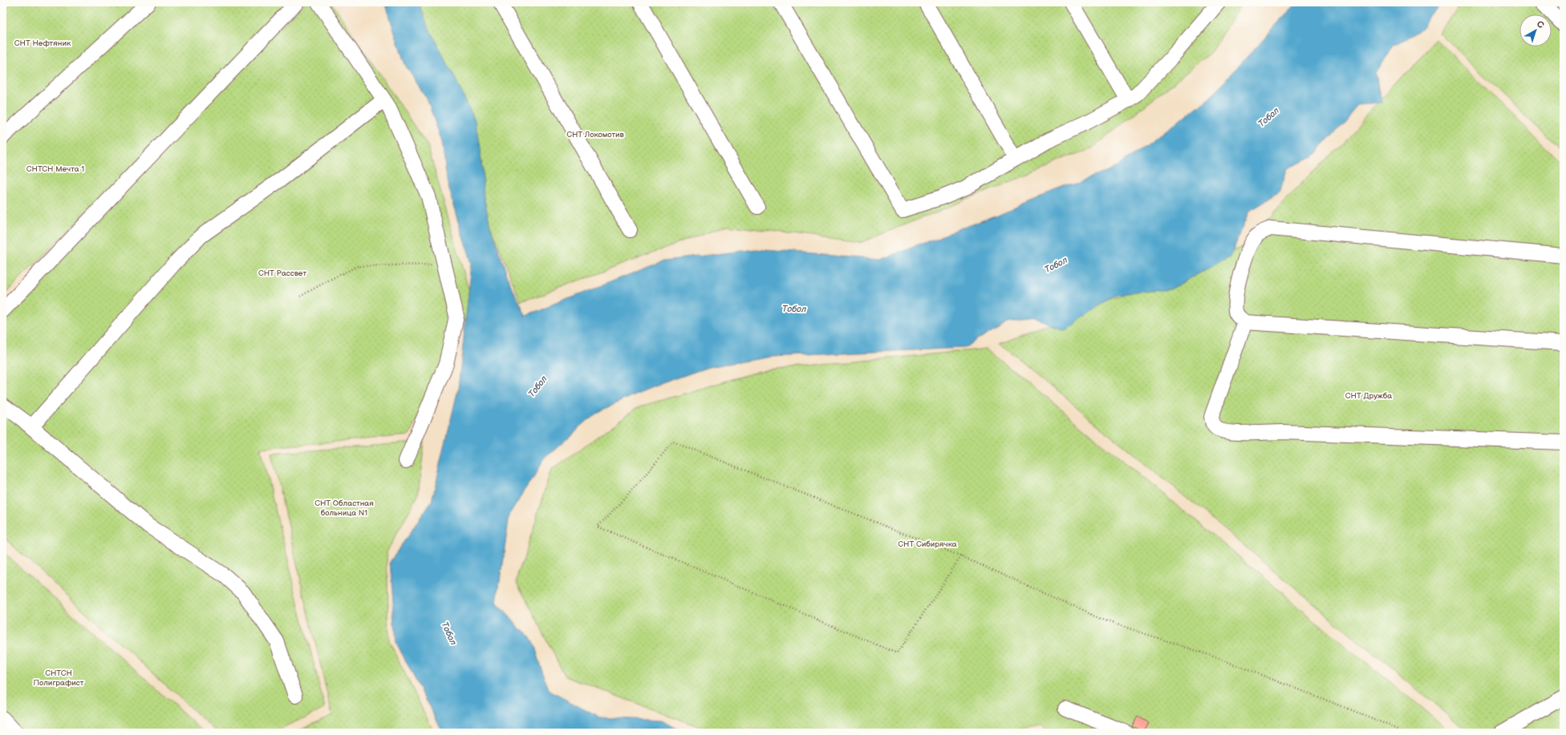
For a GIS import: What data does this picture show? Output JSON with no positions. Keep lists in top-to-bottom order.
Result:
{
  "water": ["Тобол"],
  "parks": [
    "СНТ Нефтяник",
    "СНТ Локомотив",
    "СНТСН Мечта 1",
    "СНТ Рассвет",
    "СНТ Дружба",
    "СНТ Областная больница N1",
    "СНТ Сибирячка",
    "СНТСН Полиграфист"
  ],
  "north": "top right"
}
